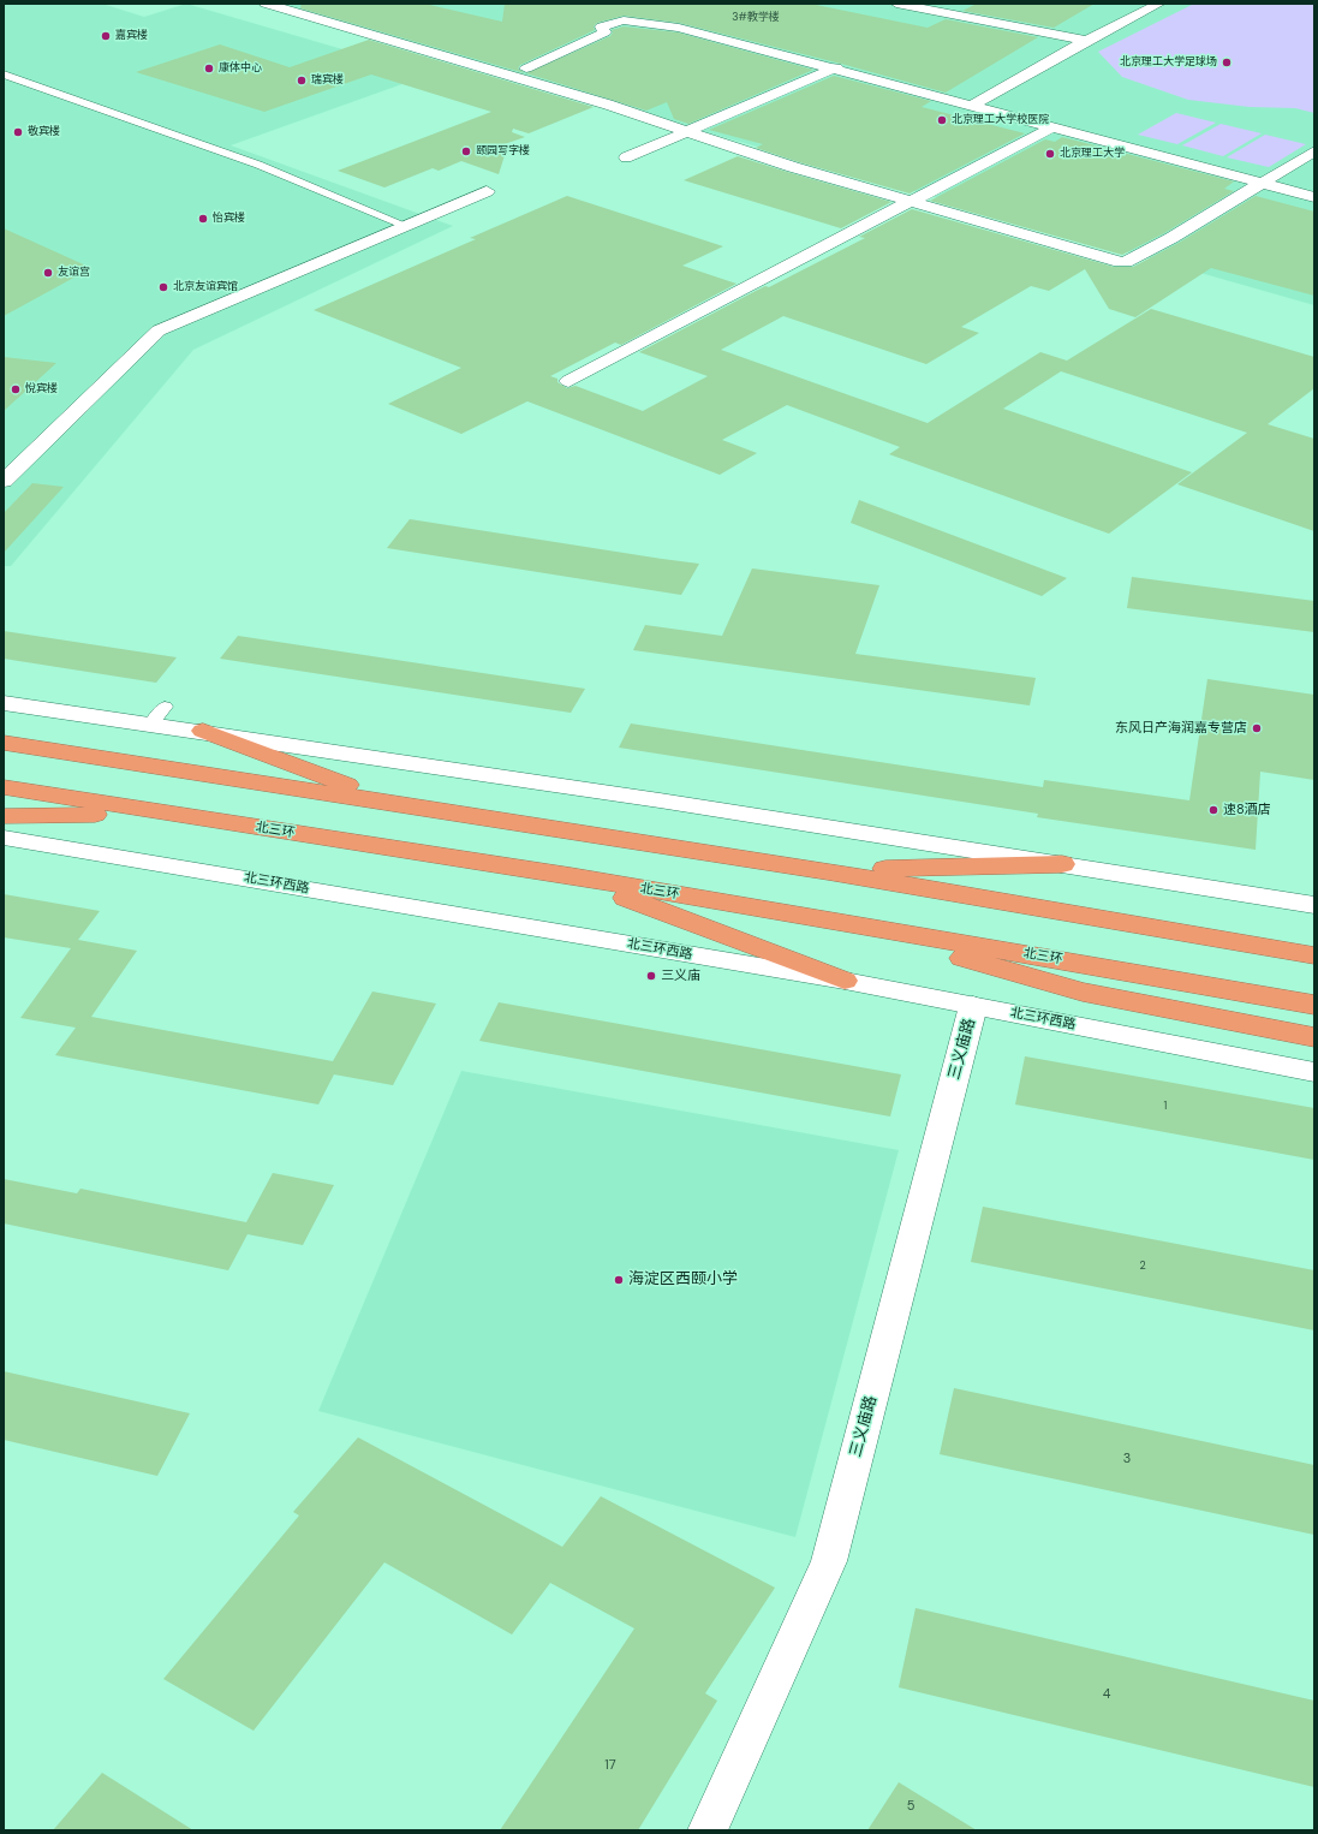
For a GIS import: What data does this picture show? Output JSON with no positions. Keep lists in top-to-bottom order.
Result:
{
  "streets": {
    "highway": ["北三环"],
    "street": ["北三环西路", "三义庙路"]
  },
  "crossings": [
    ["北三环西路", "三义庙路"]
  ],
  "places": [
    "嘉宾楼",
    "北京理工大学足球场",
    "康体中心",
    "瑞宾楼",
    "北京理工大学校医院",
    "敬宾楼",
    "颐园写字楼",
    "北京理工大学",
    "怡宾楼",
    "友谊宫",
    "北京友谊宾馆",
    "悅宾楼",
    "东风日产海润嘉专营店",
    "速8酒店",
    "三义庙",
    "海淀区西颐小学"
  ],
  "house_numbers": [
    "3#教学楼",
    "1",
    "2",
    "3",
    "4",
    "17",
    "5"
  ]
}
